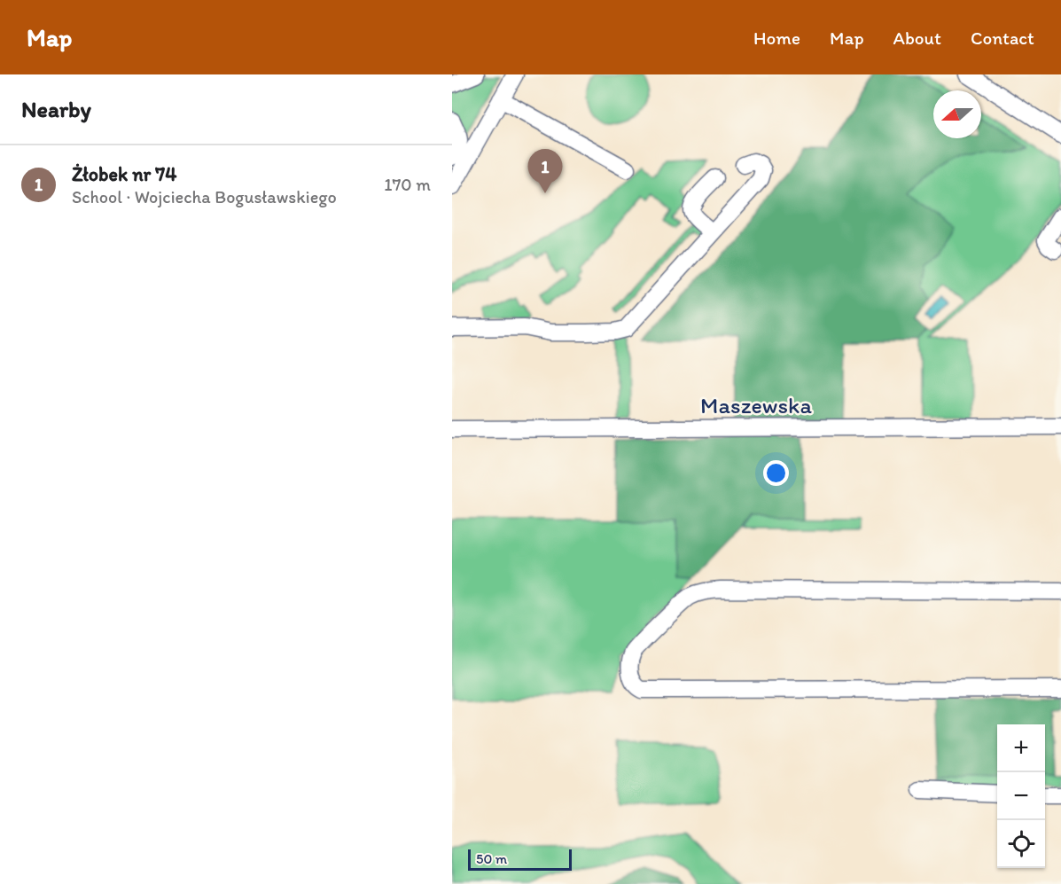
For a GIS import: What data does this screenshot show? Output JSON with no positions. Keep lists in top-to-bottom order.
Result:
{
  "streets": {
    "street": ["Maszewska"]
  },
  "scale_bar": "50 m",
  "north": "left",
  "page": {
    "header": "Map",
    "nav": [
      "Home",
      "Map",
      "About",
      "Contact"
    ],
    "heading": "Nearby",
    "list": [
      {
        "mark": "1",
        "name": "Żłobek nr 74",
        "note": "School · Wojciecha Bogusławskiego",
        "value": "170 m"
      }
    ],
    "pins": "1",
    "map_buttons": ["+", "−"],
    "scale": "50 m"
  }
}
